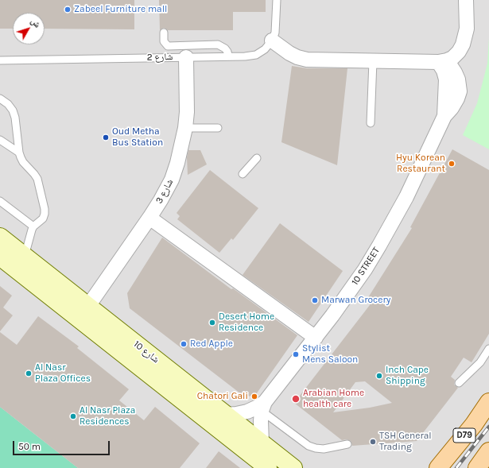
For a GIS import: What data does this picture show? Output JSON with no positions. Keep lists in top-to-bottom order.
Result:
{
  "streets": {
    "main road": ["شارع 10", "D79"],
    "street": ["شارع 3", "10 STREET"],
    "lane": ["شارع 2"]
  },
  "crossings": [
    ["شارع 2", "شارع 3"],
    ["شارع 3", "شارع 10"]
  ],
  "places": [
    "Zabeel Furniture mall",
    "Oud Metha Bus Station",
    "Hyu Korean Restaurant",
    "Marwan Grocery",
    "Desert Home Residence",
    "Red Apple",
    "Stylist Mens Saloon",
    "Al Nasr Plaza Offices",
    "Inch Cape Shipping",
    "Chatori Gali",
    "Arabian Home health care",
    "Al Nasr Plaza Residences",
    "TSH General Trading"
  ],
  "scale_bar": "50 m",
  "north": "top right"
}
